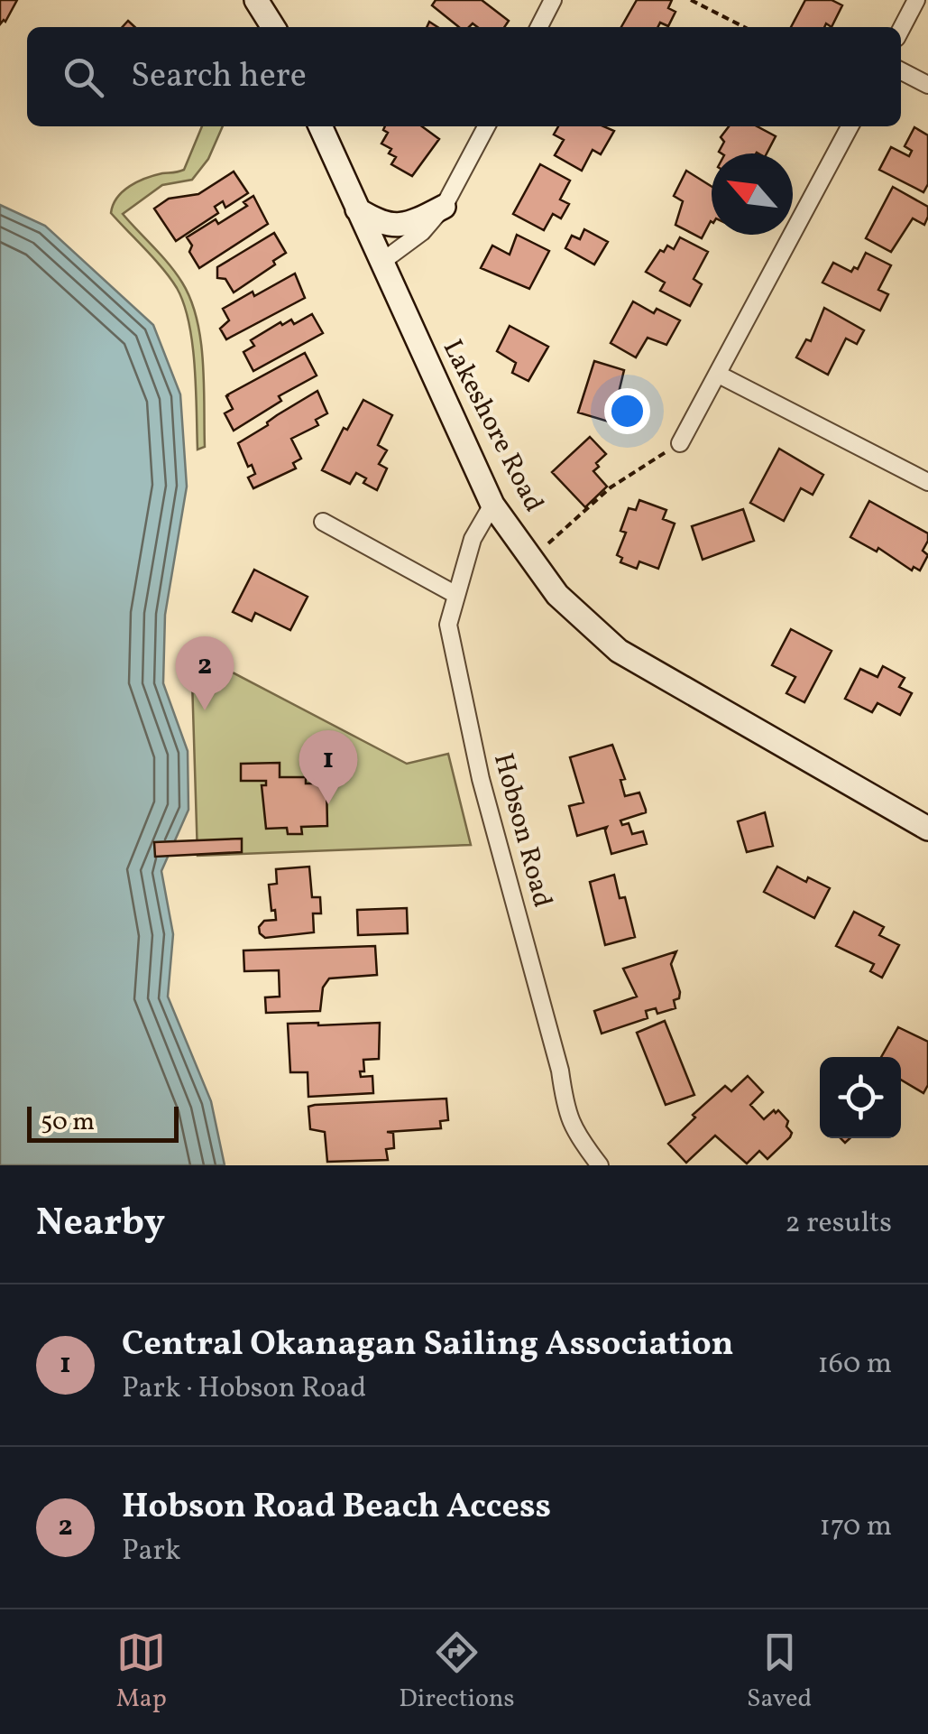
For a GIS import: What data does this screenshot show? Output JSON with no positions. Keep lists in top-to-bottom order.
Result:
{
  "streets": {
    "main road": ["Lakeshore Road"],
    "street": ["Hobson Road"]
  },
  "crossings": [
    ["Lakeshore Road", "Hobson Road"]
  ],
  "scale_bar": "50 m",
  "north": "top left",
  "page": {
    "search": "Search here",
    "pins": ["2", "1"],
    "scale": "50 m",
    "heading": ["Nearby", "2 results"],
    "list": [
      {
        "mark": "1",
        "name": "Central Okanagan Sailing Association",
        "note": "Park · Hobson Road",
        "value": "160 m"
      },
      {
        "mark": "2",
        "name": "Hobson Road Beach Access",
        "note": "Park",
        "value": "170 m"
      }
    ],
    "nav": ["Map", "Directions", "Saved"]
  }
}
